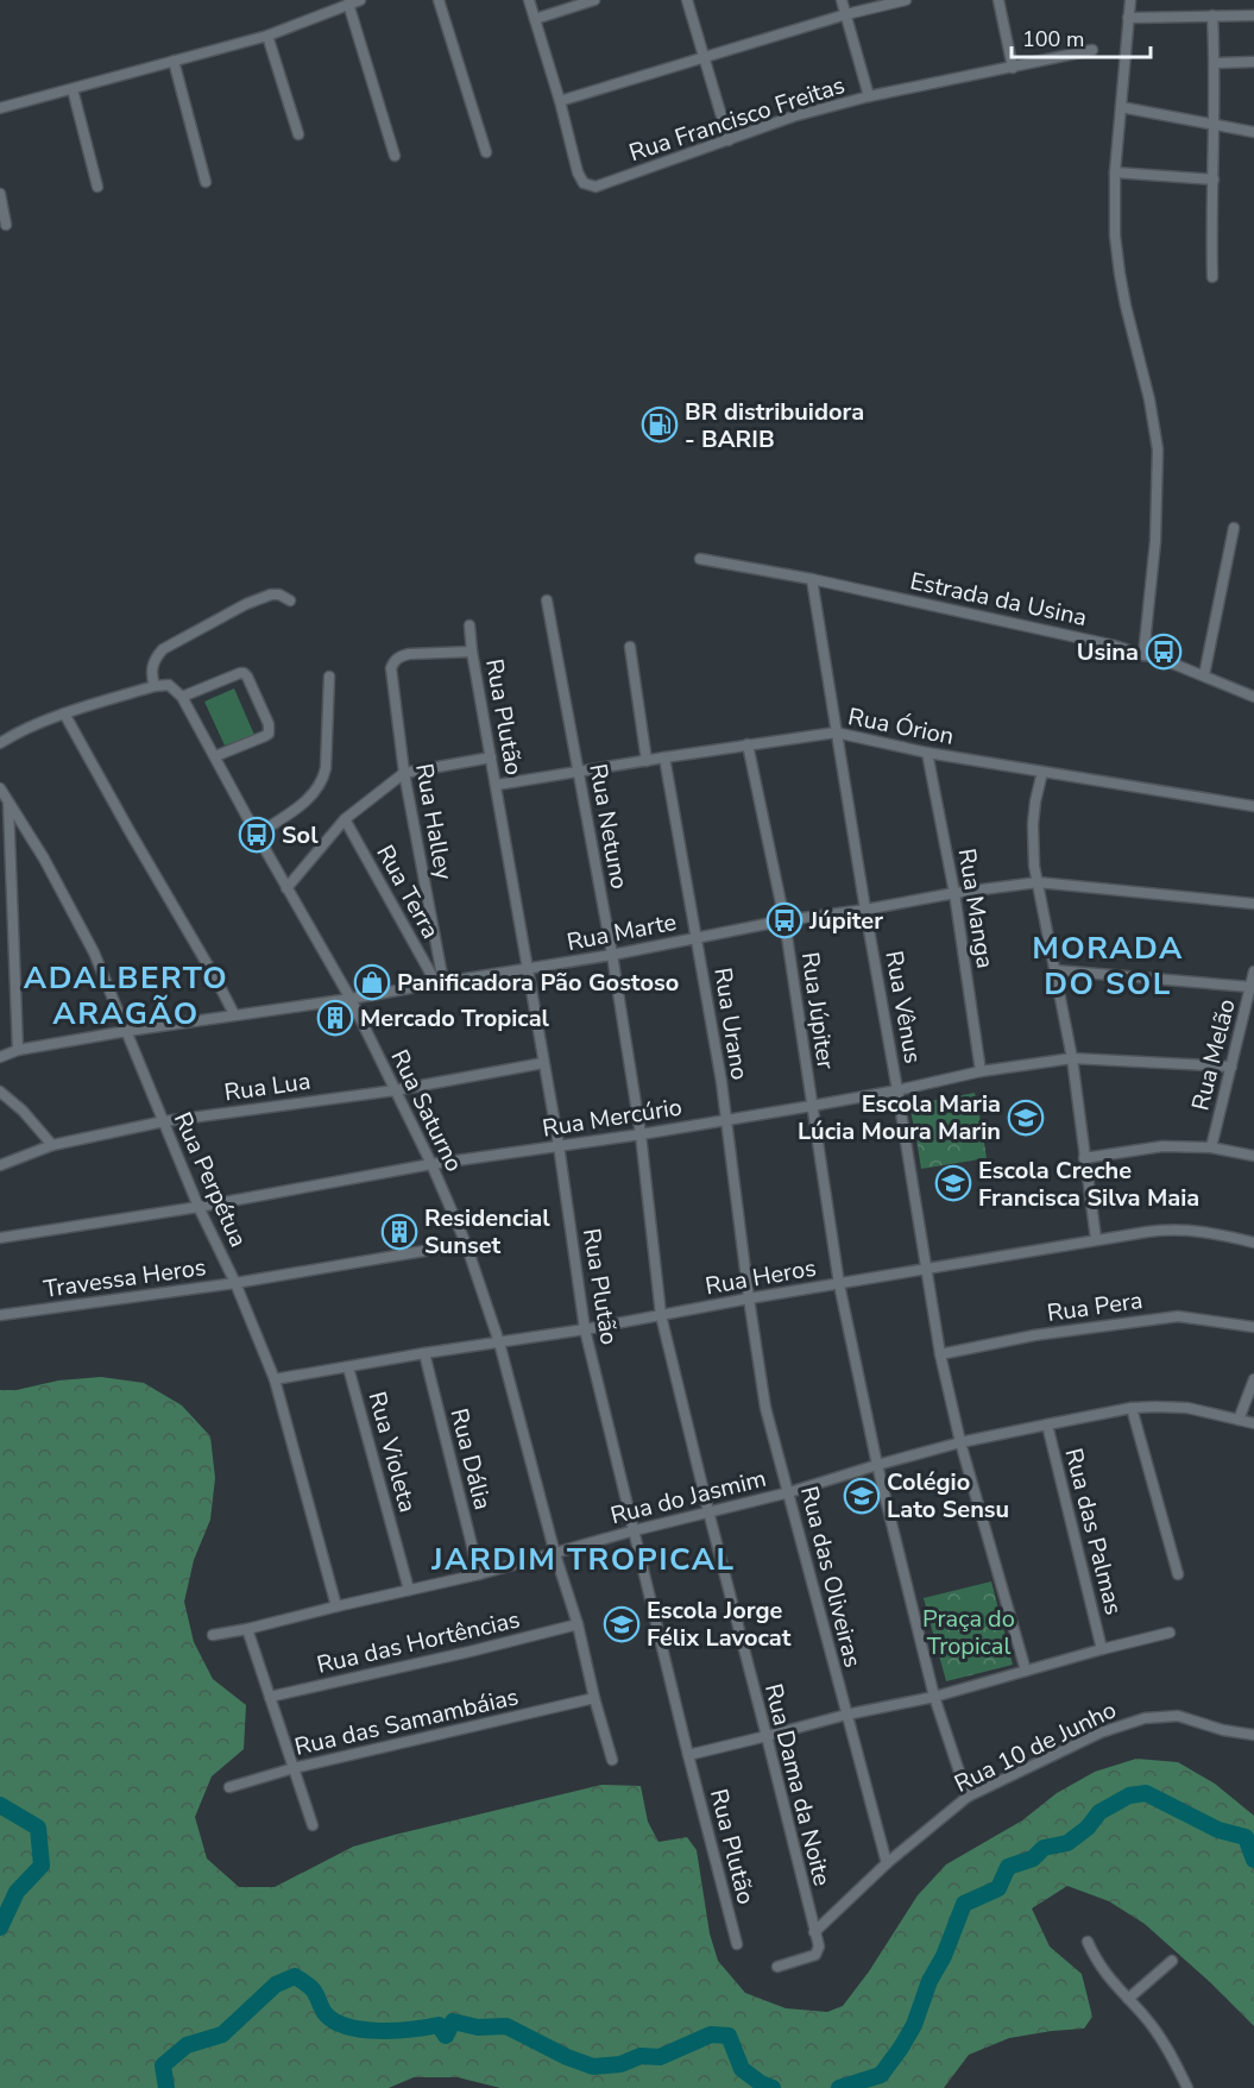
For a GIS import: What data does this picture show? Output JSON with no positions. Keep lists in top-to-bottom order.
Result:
{
  "streets": {
    "street": [
      "Rua Francisco Freitas",
      "Estrada da Usina",
      "Rua Plutão",
      "Rua Órion",
      "Rua Halley",
      "Rua Netuno",
      "Rua Terra",
      "Rua Manga",
      "Rua Marte",
      "Rua Vênus",
      "Rua Júpiter",
      "Rua Urano",
      "Rua Melão",
      "Rua Lua",
      "Rua Saturno",
      "Rua Mercúrio",
      "Rua Perpétua",
      "Rua Heros",
      "Travessa Heros",
      "Rua Pera",
      "Rua Violeta",
      "Rua Dália",
      "Rua do Jasmim",
      "Rua das Palmas",
      "Rua das Oliveiras",
      "Rua das Hortências",
      "Rua das Samambáias",
      "Rua 10 de Junho",
      "Rua Dama da Noite"
    ]
  },
  "crossings": [
    ["Estrada da Usina", "Rua Vênus"],
    ["Rua Plutão", "Rua Órion"],
    ["Rua Plutão", "Rua Halley"],
    ["Rua Plutão", "Rua Marte"],
    ["Rua Plutão", "Rua Lua"],
    ["Rua Plutão", "Rua Mercúrio"],
    ["Rua Plutão", "Rua Heros"],
    ["Rua Plutão", "Rua do Jasmim"],
    ["Rua Órion", "Rua Netuno"],
    ["Rua Órion", "Rua Manga"],
    ["Rua Órion", "Rua Vênus"],
    ["Rua Órion", "Rua Júpiter"],
    ["Rua Órion", "Rua Urano"],
    ["Rua Halley", "Rua Terra"],
    ["Rua Halley", "Rua Marte"],
    ["Rua Netuno", "Rua Marte"],
    ["Rua Netuno", "Rua Mercúrio"],
    ["Rua Netuno", "Rua Heros"],
    ["Rua Netuno", "Rua Dama da Noite"],
    ["Rua Terra", "Rua Marte"],
    ["Rua Manga", "Rua Marte"],
    ["Rua Manga", "Rua Mercúrio"],
    ["Rua Marte", "Rua Vênus"],
    ["Rua Marte", "Rua Júpiter"],
    ["Rua Marte", "Rua Urano"],
    ["Rua Marte", "Rua Saturno"],
    ["Rua Marte", "Rua Perpétua"],
    ["Rua Vênus", "Rua Mercúrio"],
    ["Rua Vênus", "Rua Heros"],
    ["Rua Vênus", "Rua Pera"],
    ["Rua Vênus", "Rua do Jasmim"],
    ["Rua Júpiter", "Rua Mercúrio"],
    ["Rua Júpiter", "Rua Heros"],
    ["Rua Júpiter", "Rua do Jasmim"],
    ["Rua Júpiter", "Rua 10 de Junho"],
    ["Rua Urano", "Rua Mercúrio"],
    ["Rua Urano", "Rua Heros"],
    ["Rua Urano", "Rua das Oliveiras"],
    ["Rua Melão", "Rua Mercúrio"],
    ["Rua Lua", "Rua Saturno"],
    ["Rua Lua", "Rua Perpétua"],
    ["Rua Saturno", "Rua Mercúrio"],
    ["Rua Saturno", "Rua Heros"],
    ["Rua Saturno", "Travessa Heros"],
    ["Rua Saturno", "Rua do Jasmim"],
    ["Rua Saturno", "Rua das Hortências"],
    ["Rua Saturno", "Rua das Samambáias"],
    ["Rua Mercúrio", "Rua Perpétua"],
    ["Rua Perpétua", "Rua Heros"],
    ["Rua Perpétua", "Travessa Heros"],
    ["Rua Perpétua", "Rua do Jasmim"],
    ["Rua Heros", "Rua Violeta"],
    ["Rua Heros", "Rua Dália"],
    ["Rua Heros", "Rua das Oliveiras"],
    ["Rua Heros", "Rua Dama da Noite"],
    ["Rua Violeta", "Rua do Jasmim"],
    ["Rua Dália", "Rua do Jasmim"],
    ["Rua do Jasmim", "Rua das Palmas"],
    ["Rua do Jasmim", "Rua das Oliveiras"],
    ["Rua do Jasmim", "Rua Dama da Noite"],
    ["Rua das Oliveiras", "Rua 10 de Junho"],
    ["Rua 10 de Junho", "Rua Dama da Noite"]
  ],
  "districts": ["MORADA DO SOL", "ADALBERTO ARAGÃO", "JARDIM TROPICAL"],
  "parks": ["Praça do Tropical"],
  "places": {
    "fuel station": ["BR distribuidora - BARIB"],
    "bus stop": ["Usina", "Sol", "Júpiter"],
    "shop": ["Panificadora Pão Gostoso"],
    "building": ["Mercado Tropical", "Residencial Sunset"],
    "school or university": [
      "Escola Maria Lúcia Moura Marin",
      "Escola Creche Francisca Silva Maia",
      "Colégio Lato Sensu",
      "Escola Jorge Félix Lavocat"
    ]
  },
  "scale_bar": "100 m"
}
